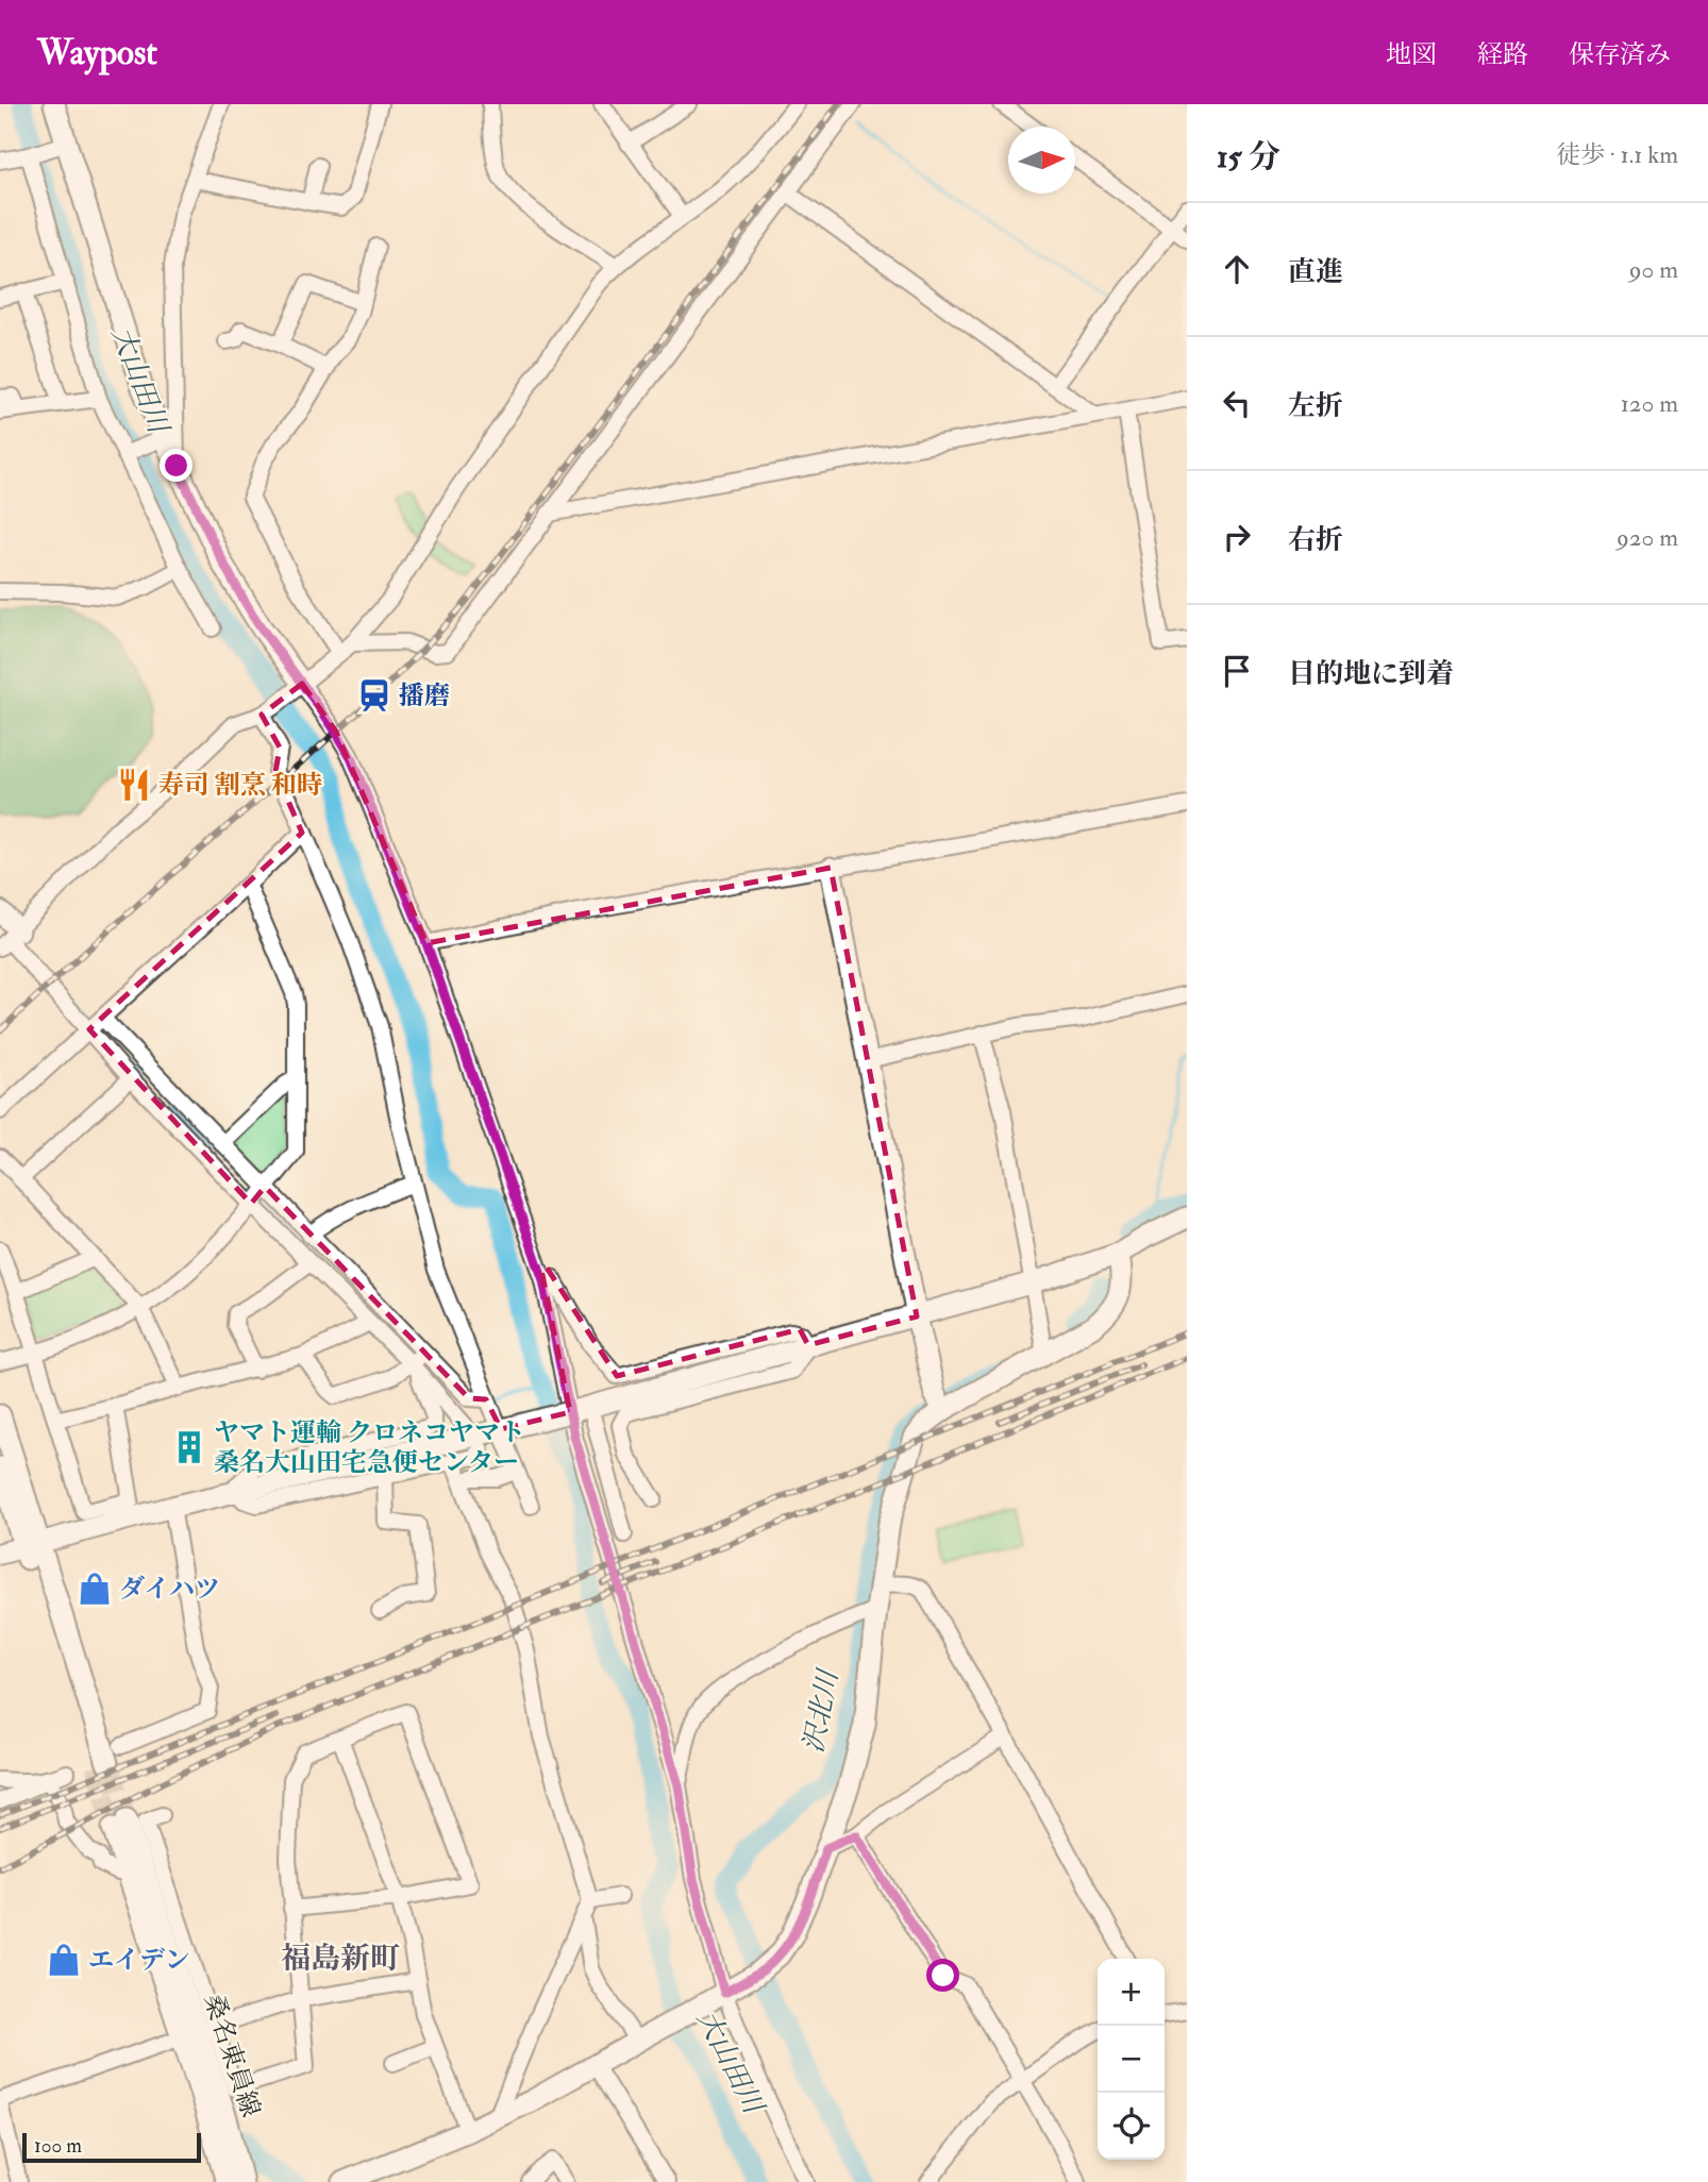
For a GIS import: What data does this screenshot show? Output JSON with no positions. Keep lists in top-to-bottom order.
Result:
{
  "streets": {
    "street": ["桑名東員線"]
  },
  "districts": ["福島新町"],
  "water": ["大山田川", "沢北川"],
  "places": {
    "station": ["播磨"],
    "restaurant": ["寿司 割烹 和時"],
    "building": ["ヤマト運輸 クロネコヤマト 桑名大山田宅急便センター"],
    "shop": ["ダイハツ", "エイデン"]
  },
  "scale_bar": "100 m",
  "north": "right",
  "page": {
    "header": "Waypost",
    "nav": ["地図", "経路", "保存済み"],
    "heading": ["15 分", "徒歩 · 1.1 km"],
    "list": [
      ["直進", "90 m"],
      ["左折", "120 m"],
      ["右折", "920 m"],
      "目的地に到着"
    ],
    "map_buttons": ["+", "−"],
    "scale": "100 m"
  }
}
